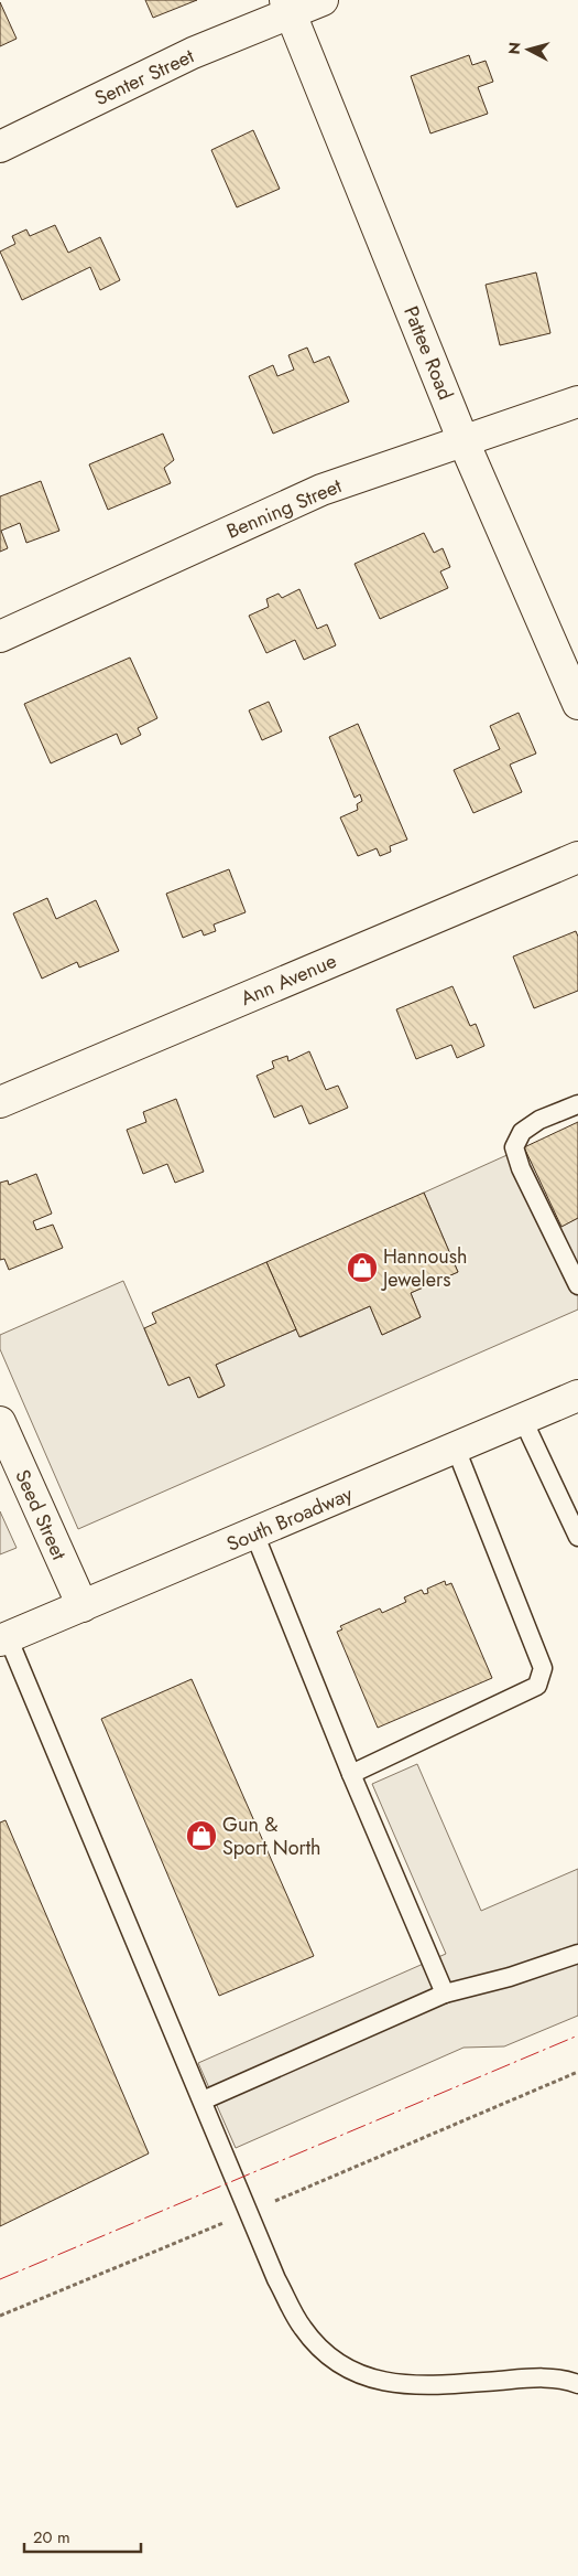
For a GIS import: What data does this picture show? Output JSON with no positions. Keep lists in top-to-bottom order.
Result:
{
  "streets": {
    "street": [
      "Senter Street",
      "Pattee Road",
      "Benning Street",
      "Ann Avenue",
      "Seed Street",
      "South Broadway"
    ]
  },
  "crossings": [
    ["Senter Street", "Pattee Road"],
    ["Pattee Road", "Benning Street"],
    ["Seed Street", "South Broadway"]
  ],
  "places": {
    "shop": ["Hannoush Jewelers", "Gun & Sport North"]
  },
  "scale_bar": "20 m",
  "north": "left"
}
